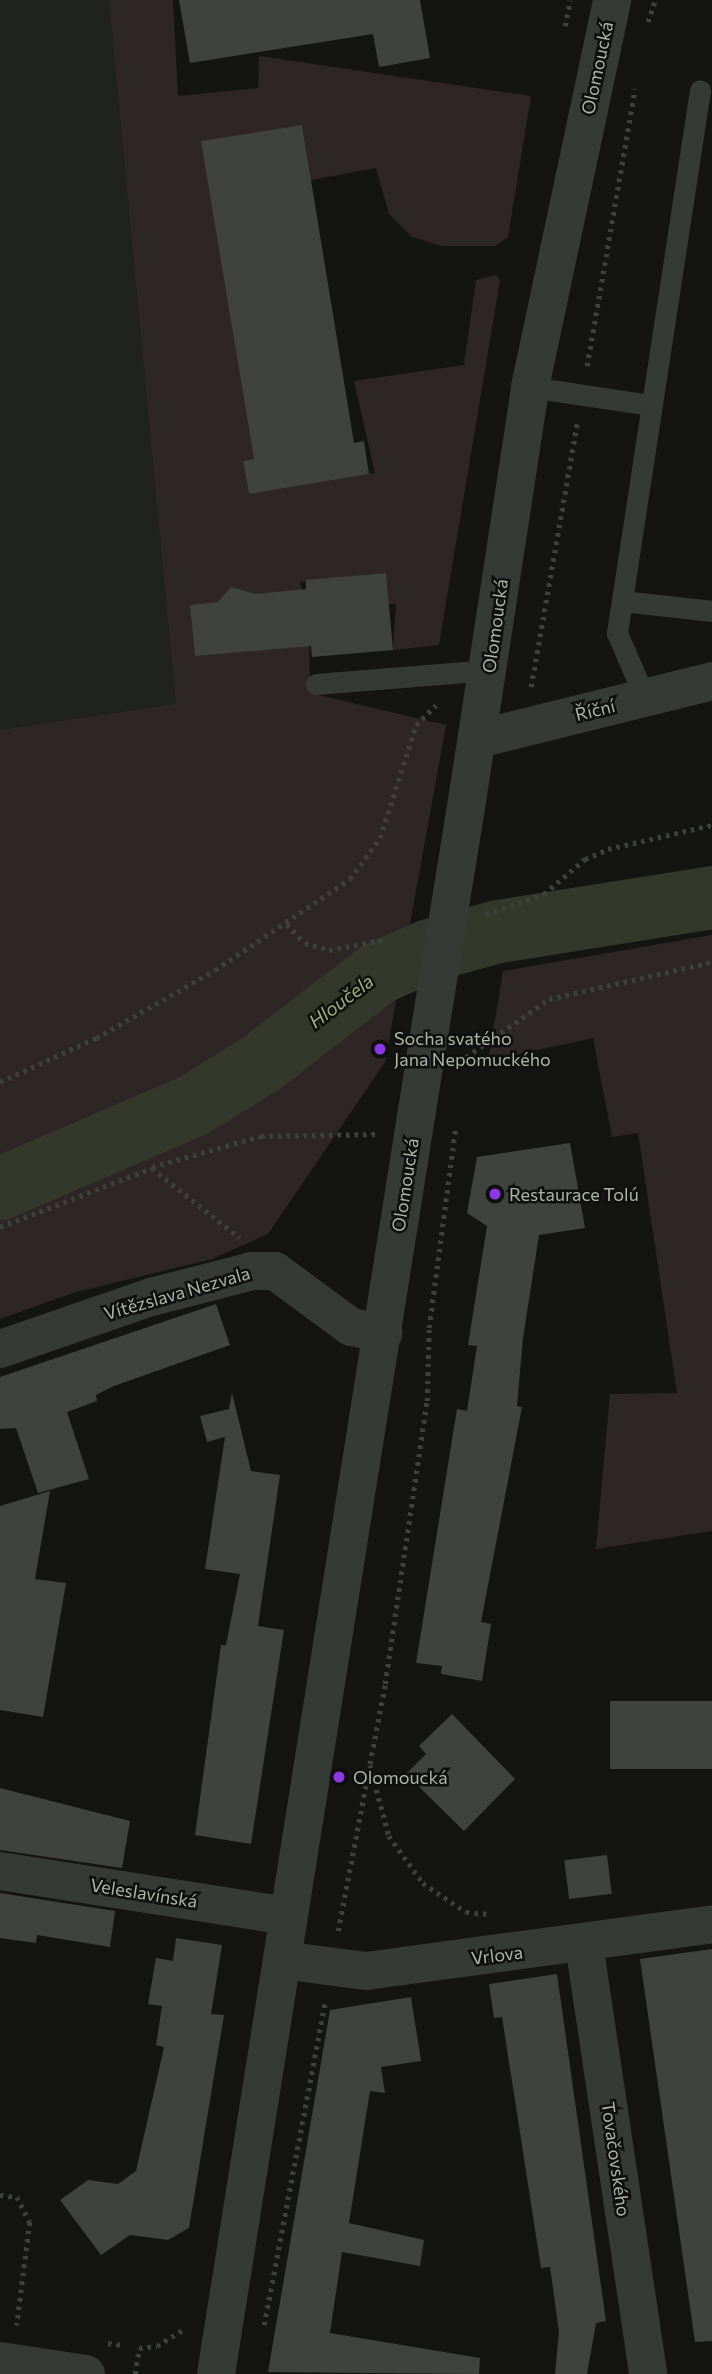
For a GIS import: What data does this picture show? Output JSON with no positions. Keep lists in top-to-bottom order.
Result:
{
  "streets": {
    "street": [
      "Olomoucká",
      "Říční",
      "Vítězslava Nezvala",
      "Veleslavínská",
      "Vrlova",
      "Tovačovského"
    ]
  },
  "crossings": [
    ["Olomoucká", "Říční"],
    ["Olomoucká", "Vítězslava Nezvala"],
    ["Olomoucká", "Veleslavínská"],
    ["Olomoucká", "Vrlova"],
    ["Vrlova", "Tovačovského"]
  ],
  "water": ["Hloučela"],
  "places": ["Socha svatého Jana Nepomuckého", "Restaurace Tolú", "Olomoucká"]
}
